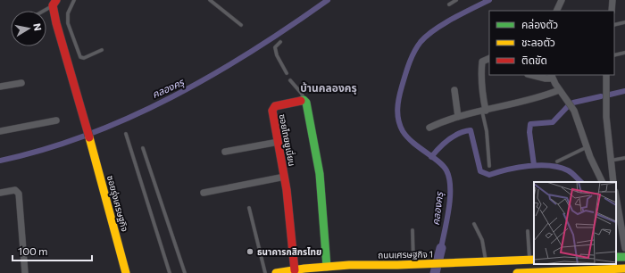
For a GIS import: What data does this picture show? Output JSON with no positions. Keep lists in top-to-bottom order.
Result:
{
  "streets": {
    "street": ["ซอยไทยยูเนี่ยน", "ซอยรุ่งเศรษฐกิจ", "ถนนเศรษฐกิจ 1"]
  },
  "crossings": [
    ["ซอยไทยยูเนี่ยน", "ถนนเศรษฐกิจ 1"]
  ],
  "districts": ["บ้านคลองครุ"],
  "water": ["คลองครุ"],
  "places": ["ธนาคารกสิกรไทย"],
  "legend": ["คล่องตัว", "ชะลอตัว", "ติดขัด"],
  "scale_bar": "100 m",
  "north": "right"
}
